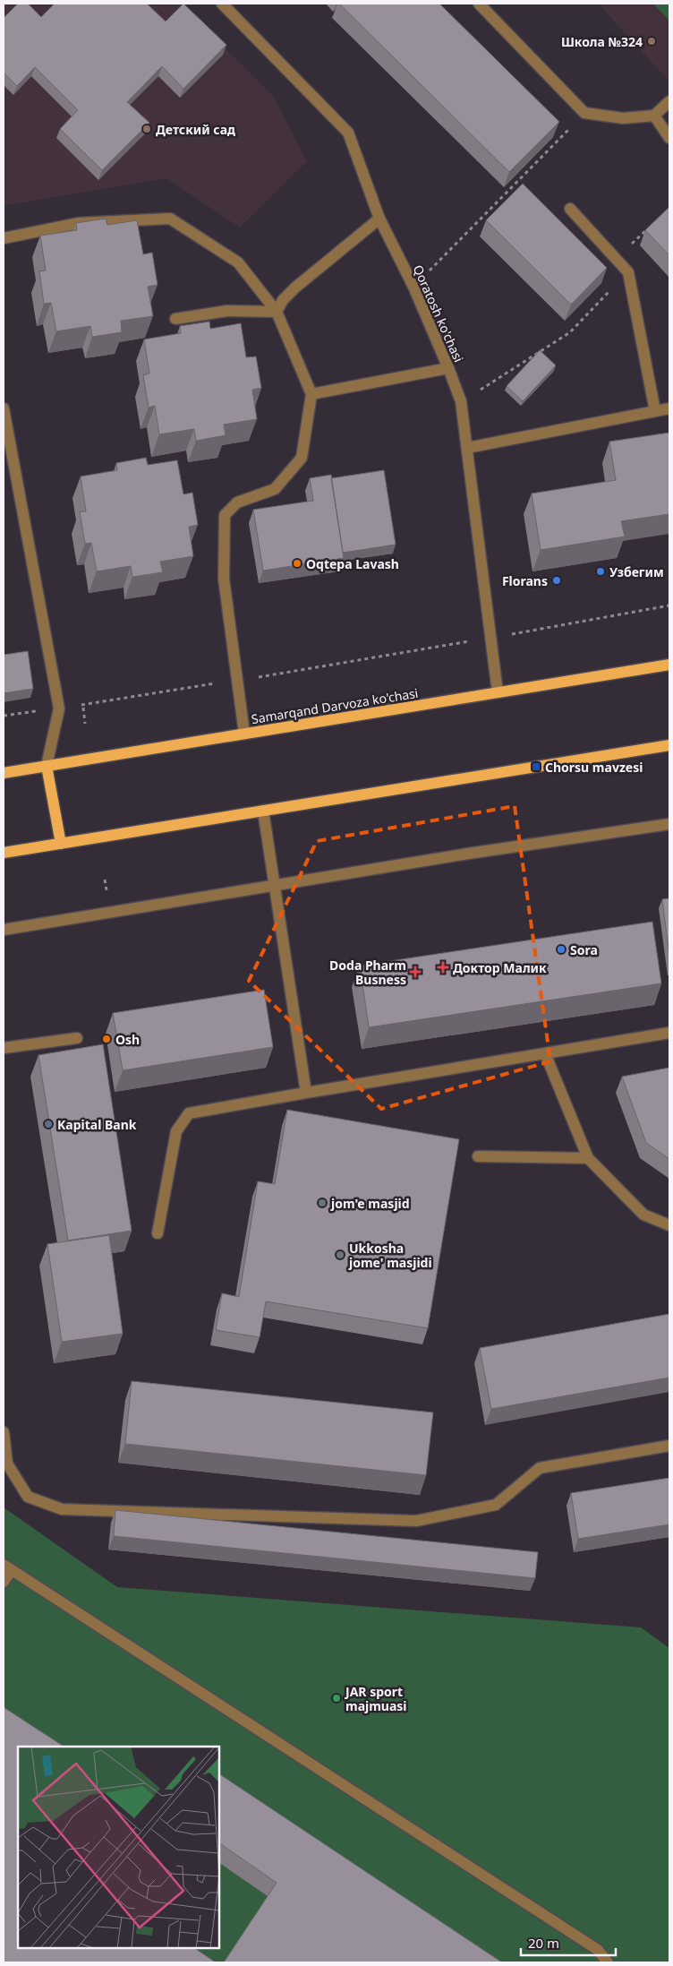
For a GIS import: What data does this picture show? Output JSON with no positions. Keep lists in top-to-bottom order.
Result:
{
  "streets": {
    "main road": ["Samarqand Darvoza ko'chasi"],
    "street": ["Qoratosh ko'chasi"]
  },
  "crossings": [
    ["Qoratosh ko'chasi", "Samarqand Darvoza ko'chasi"]
  ],
  "places": {
    "other": [
      "Школа №324",
      "Детский сад",
      "Oqtepa Lavash",
      "Узбегим",
      "Florans",
      "Sora",
      "Osh",
      "Kapital Bank",
      "jom'e masjid",
      "Ukkosha jome' masjidi",
      "JAR sport majmuasi"
    ],
    "transit": ["Chorsu mavzesi"],
    "health": ["Доктор Малик", "Doda Pharm Busness"]
  },
  "scale_bar": "20 m"
}
